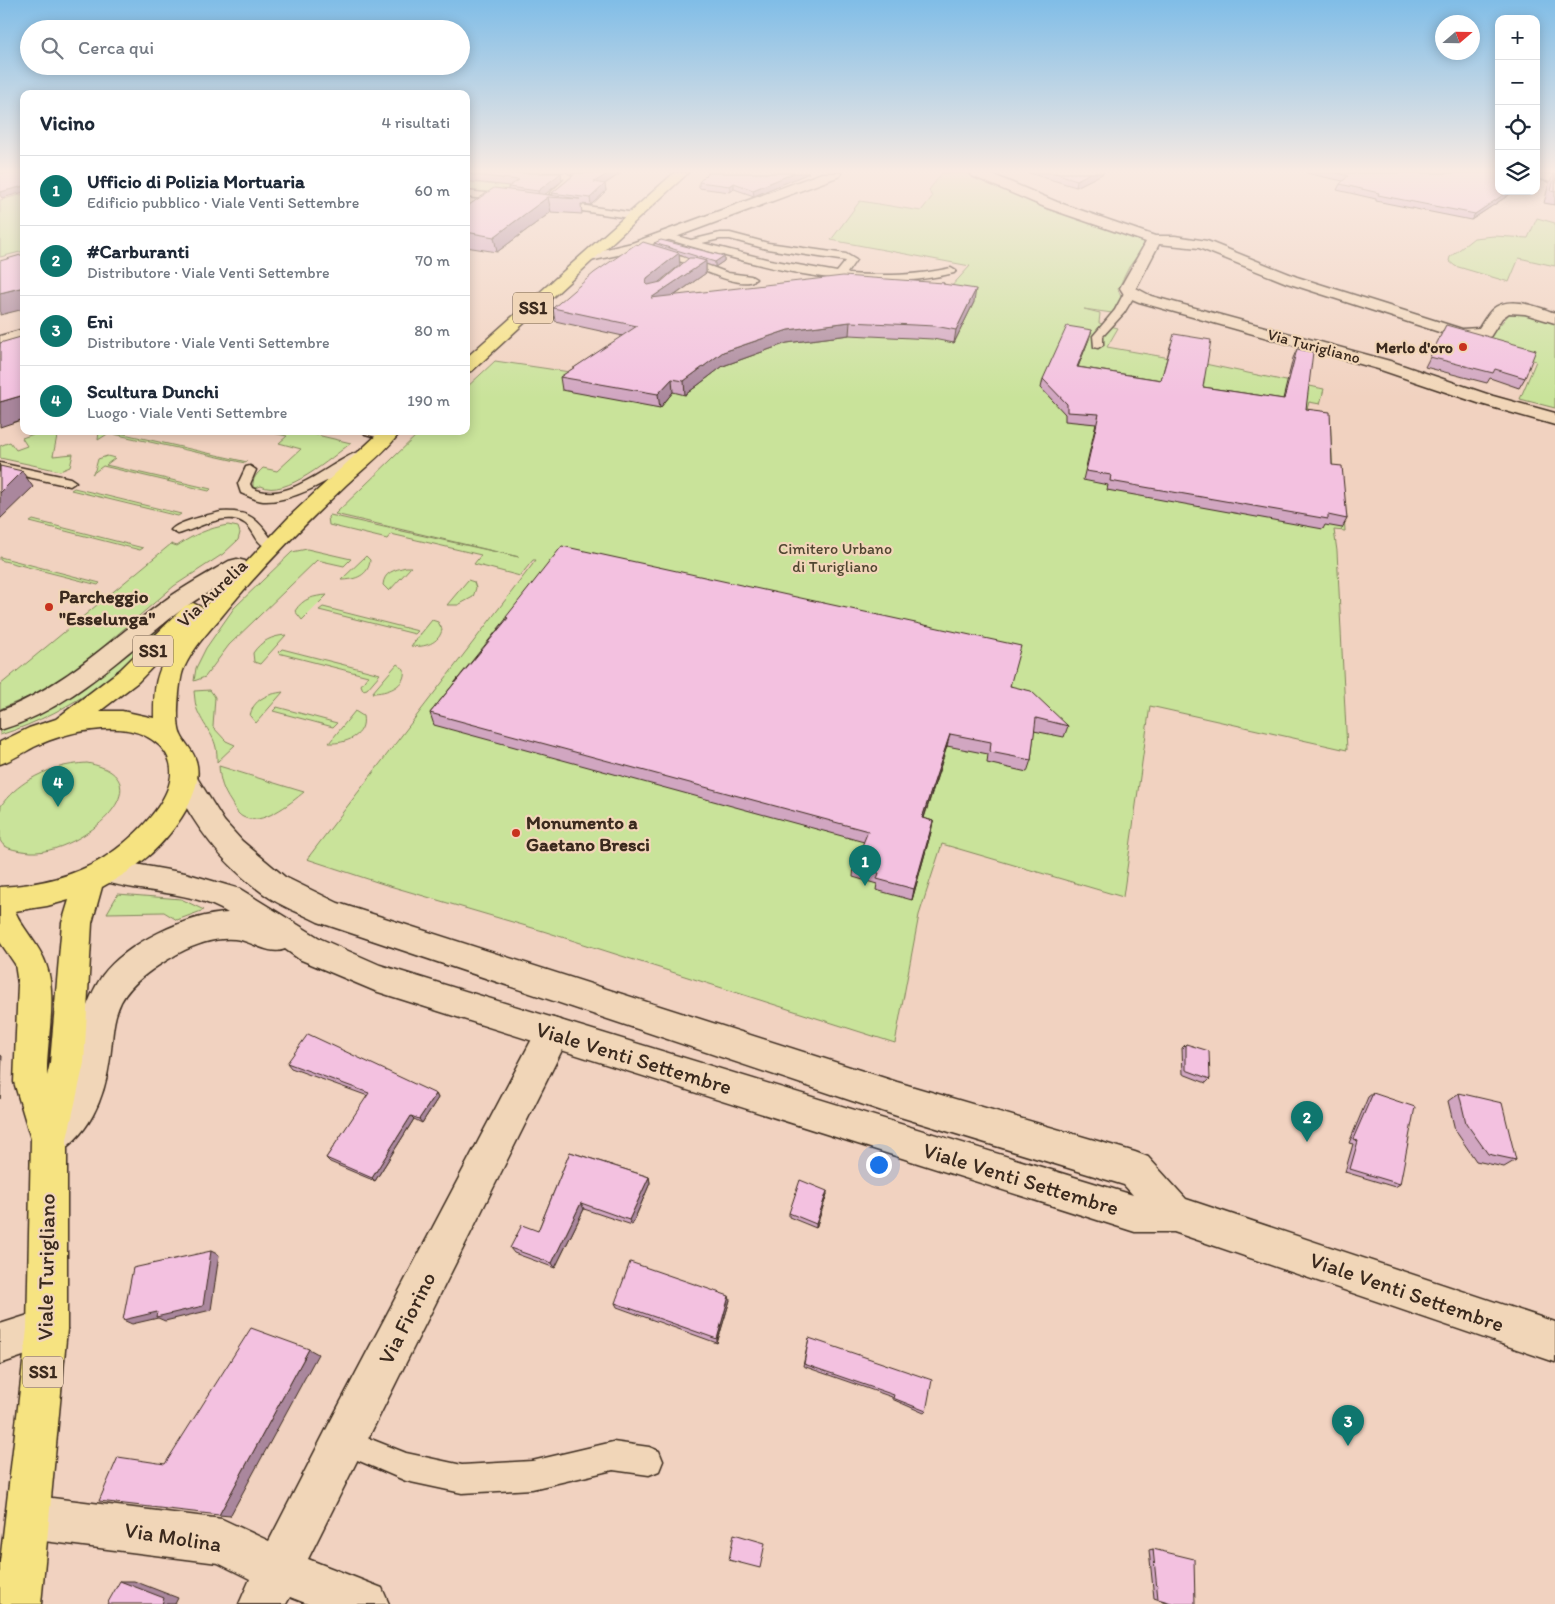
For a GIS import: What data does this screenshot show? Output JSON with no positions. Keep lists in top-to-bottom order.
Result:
{
  "streets": {
    "main road": ["SS1", "Via Aurelia", "Viale Turigliano"],
    "street": [
      "Via Turigliano",
      "Viale Venti Settembre",
      "Via Fiorino",
      "Via Molina"
    ]
  },
  "crossings": [
    ["SS1", "Via Aurelia"],
    ["Viale Venti Settembre", "Viale Turigliano"],
    ["Viale Venti Settembre", "Via Fiorino"],
    ["Viale Turigliano", "Via Molina"],
    ["Via Fiorino", "Via Molina"]
  ],
  "parks": ["Cimitero Urbano di Turigliano"],
  "places": ["Merlo d'oro", "Parcheggio \"Esselunga\"", "Monumento a Gaetano Bresci"],
  "north": "right",
  "page": {
    "map_buttons": ["+", "−"],
    "search": "Cerca qui",
    "heading": ["Vicino", "4 risultati"],
    "list": [
      {
        "mark": "1",
        "name": "Ufficio di Polizia Mortuaria",
        "note": "Edificio pubblico · Viale Venti Settembre",
        "value": "60 m"
      },
      {
        "mark": "2",
        "name": "#Carburanti",
        "note": "Distributore · Viale Venti Settembre",
        "value": "70 m"
      },
      {
        "mark": "3",
        "name": "Eni",
        "note": "Distributore · Viale Venti Settembre",
        "value": "80 m"
      },
      {
        "mark": "4",
        "name": "Scultura Dunchi",
        "note": "Luogo · Viale Venti Settembre",
        "value": "190 m"
      }
    ],
    "pins": [
      "4",
      "1",
      "2",
      "3"
    ]
  }
}
